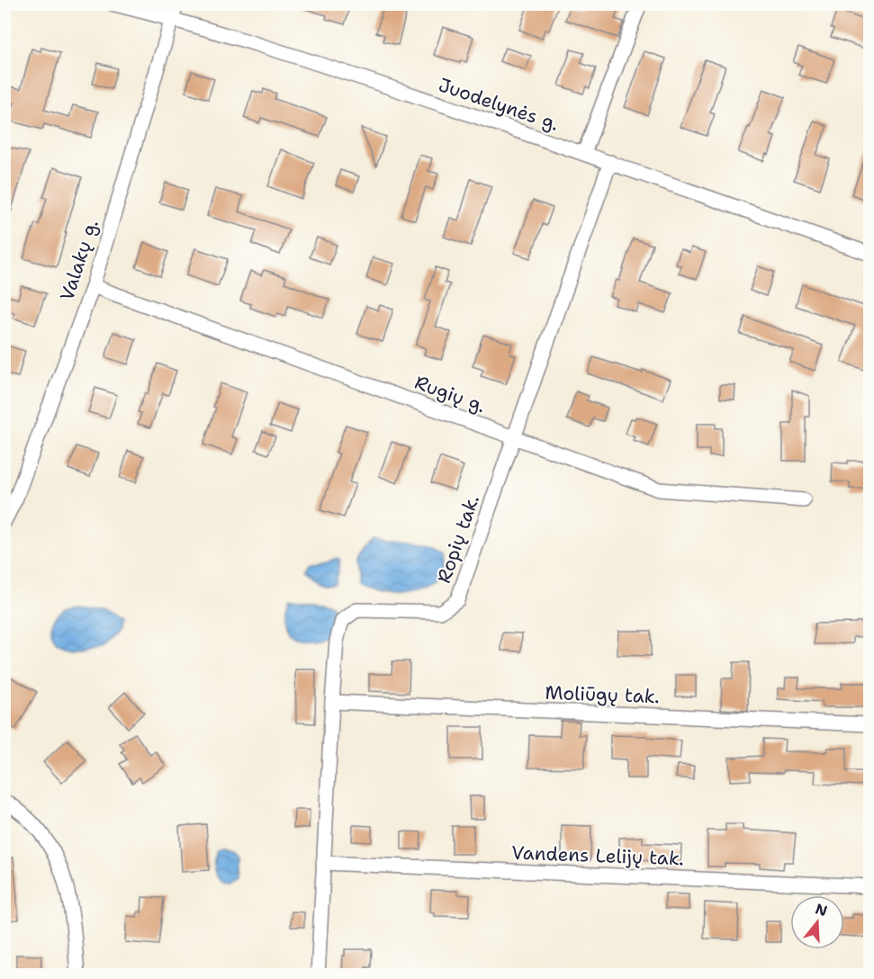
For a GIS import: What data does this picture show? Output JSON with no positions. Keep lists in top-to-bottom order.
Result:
{
  "streets": {
    "street": [
      "Juodelynės g.",
      "Valakų g.",
      "Rugių g.",
      "Ropių tak.",
      "Moliūgų tak.",
      "Vandens Lelijų tak."
    ]
  },
  "crossings": [
    ["Juodelynės g.", "Valakų g."],
    ["Juodelynės g.", "Ropių tak."],
    ["Valakų g.", "Rugių g."],
    ["Rugių g.", "Ropių tak."],
    ["Ropių tak.", "Moliūgų tak."],
    ["Ropių tak.", "Vandens Lelijų tak."]
  ],
  "north": "top"
}
